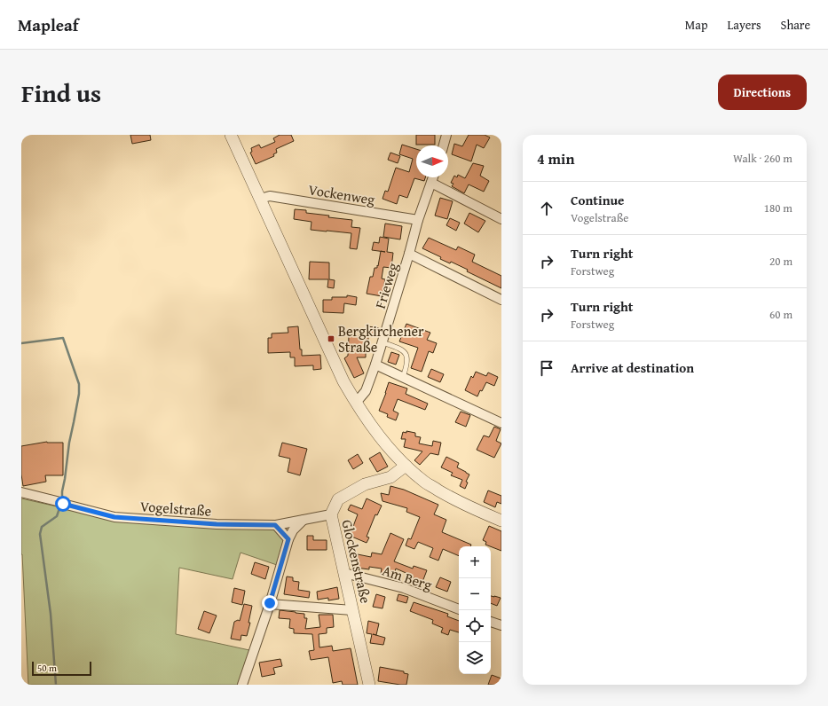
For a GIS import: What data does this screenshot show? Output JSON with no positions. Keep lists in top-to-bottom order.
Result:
{
  "streets": {
    "street": [
      "Vockenweg",
      "Frieweg",
      "Vogelstraße",
      "Glockenstraße",
      "Am Berg"
    ]
  },
  "crossings": [
    ["Vockenweg", "Frieweg"],
    ["Vogelstraße", "Glockenstraße"],
    ["Glockenstraße", "Am Berg"]
  ],
  "places": {
    "transit": ["Bergkirchener Straße"]
  },
  "scale_bar": "50 m",
  "north": "right",
  "page": {
    "header": "Mapleaf",
    "nav": ["Map", "Layers", "Share"],
    "title": "Find us",
    "buttons": "Directions",
    "heading": ["4 min", "Walk · 260 m"],
    "list": [
      ["Continue", "Vogelstraße", "180 m"],
      ["Turn right", "Forstweg", "20 m"],
      ["Turn right", "Forstweg", "60 m"],
      "Arrive at destination"
    ],
    "map_buttons": ["+", "−"],
    "scale": "50 m"
  }
}
